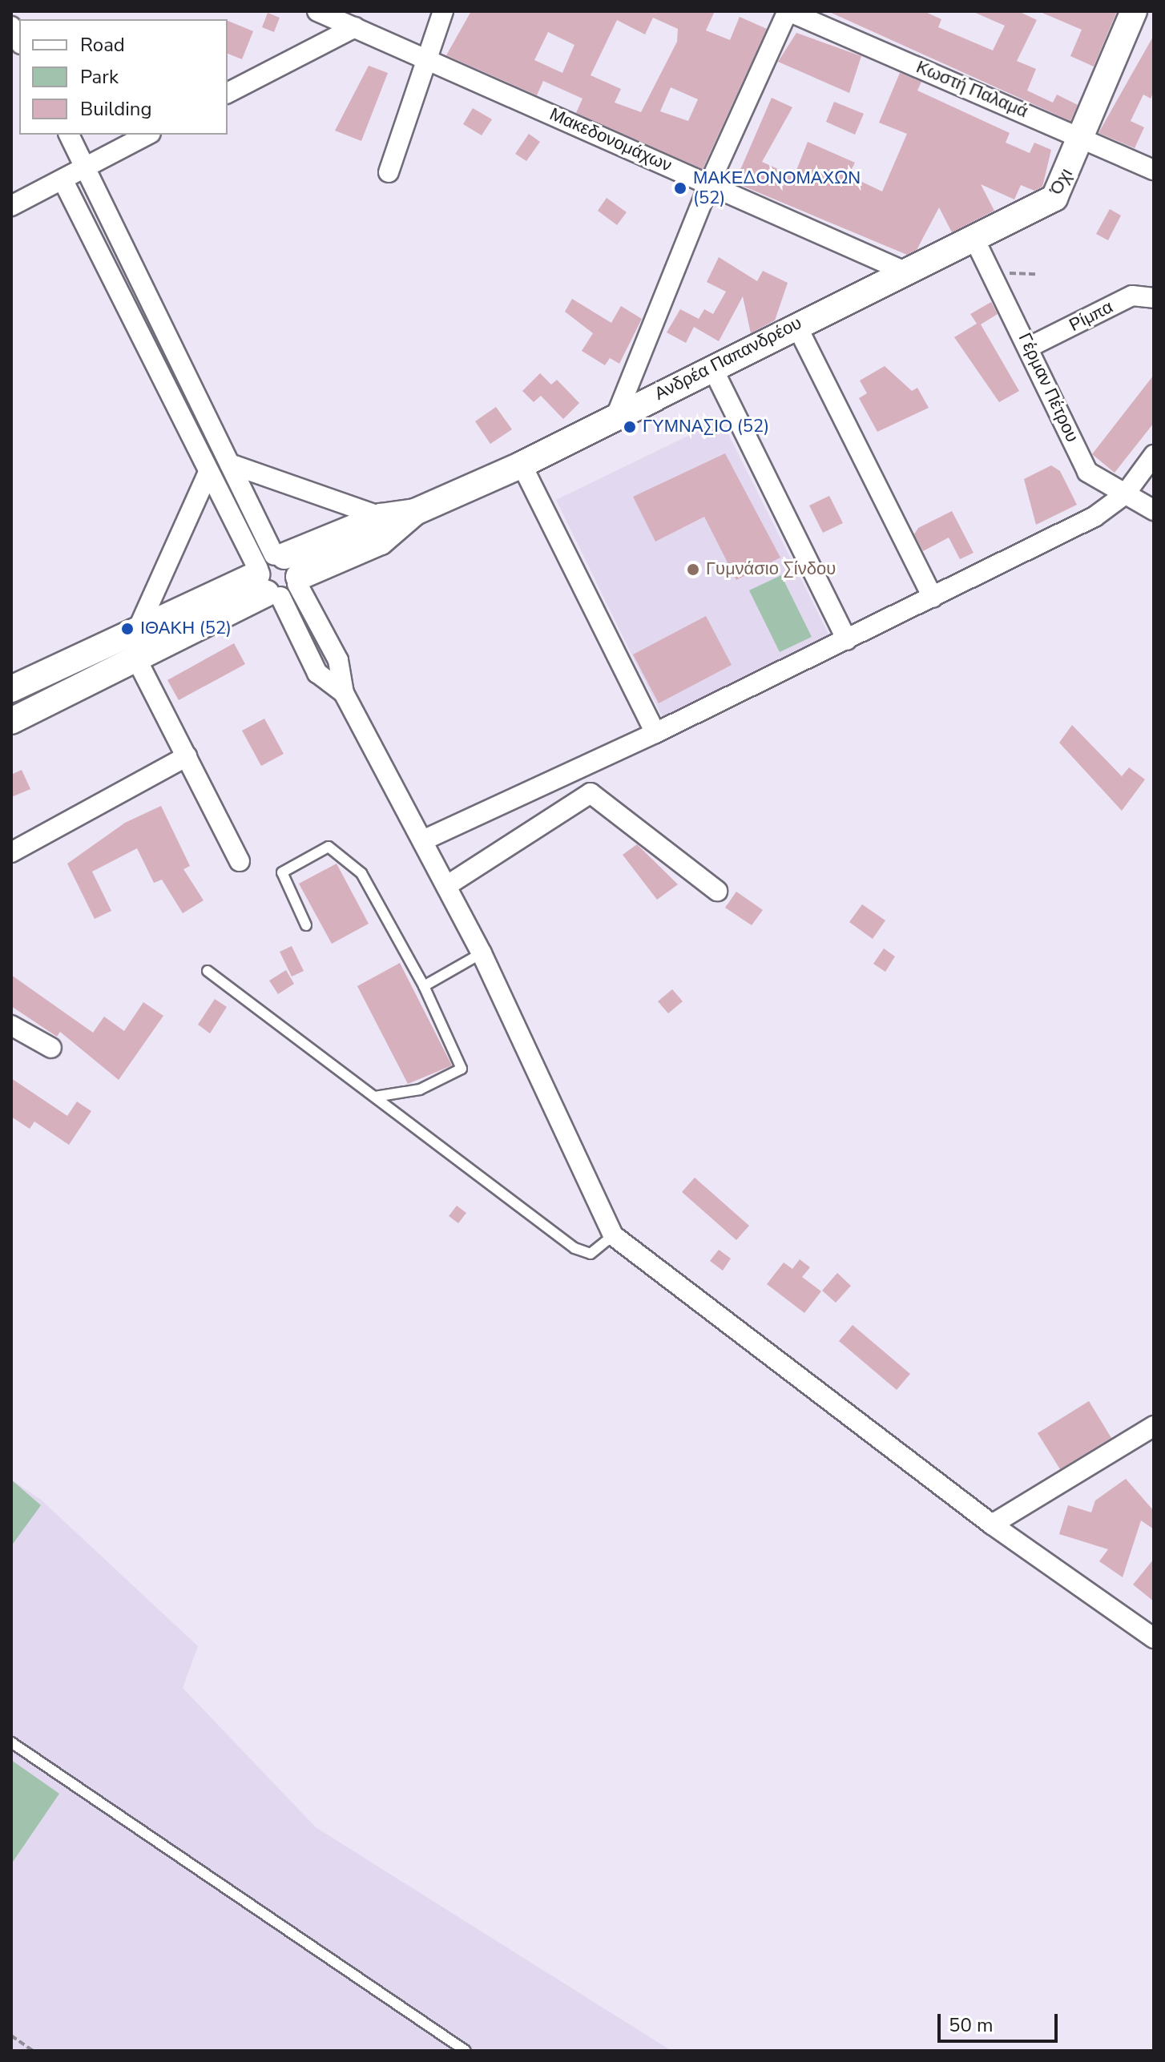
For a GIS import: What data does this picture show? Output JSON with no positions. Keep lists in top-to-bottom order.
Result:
{
  "streets": {
    "street": [
      "Κωστή Παλαμά",
      "Μακεδονομάχων",
      "Όχι",
      "Ρίμπα",
      "Ανδρέα Παπανδρέου",
      "Γέρμαν Πέτρου"
    ]
  },
  "crossings": [
    ["Κωστή Παλαμά", "Όχι"],
    ["Μακεδονομάχων", "Όχι"],
    ["Μακεδονομάχων", "Ανδρέα Παπανδρέου"],
    ["Όχι", "Ανδρέα Παπανδρέου"],
    ["Όχι", "Γέρμαν Πέτρου"],
    ["Ρίμπα", "Γέρμαν Πέτρου"]
  ],
  "places": [
    "ΜΑΚΕΔΟΝΟΜΑΧΩΝ (52)",
    "ΓΥΜΝΑΣΙΟ (52)",
    "Γυμνάσιο Σίνδου",
    "ΙΘΑΚΗ (52)"
  ],
  "legend": ["Road", "Park", "Building"],
  "scale_bar": "50 m"
}
